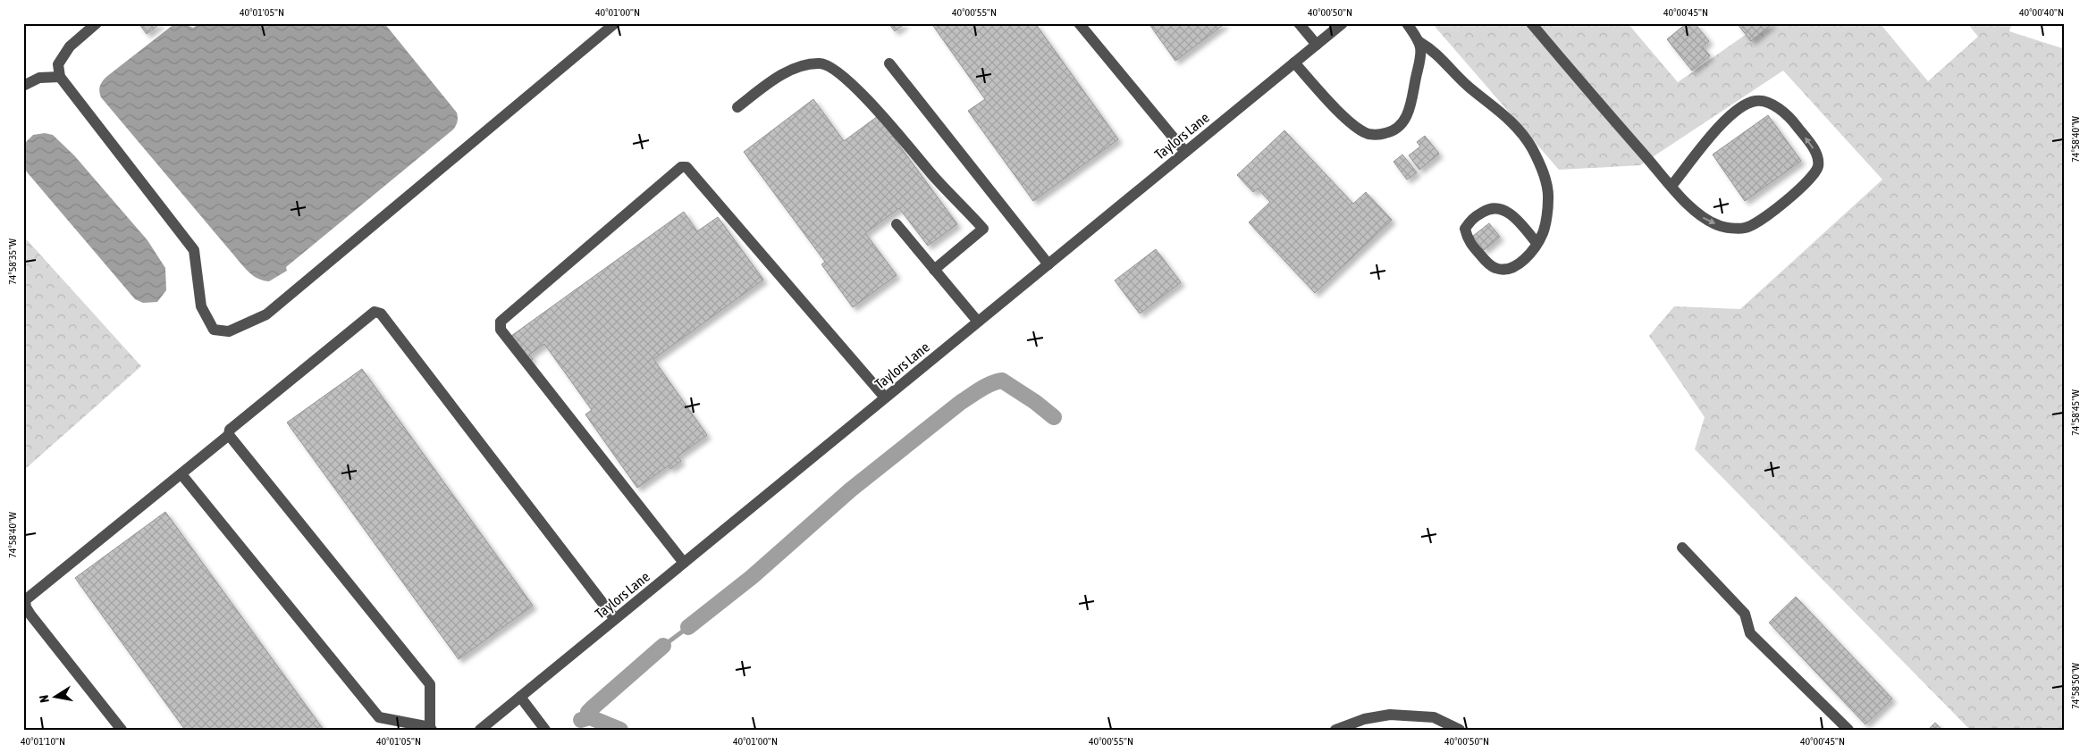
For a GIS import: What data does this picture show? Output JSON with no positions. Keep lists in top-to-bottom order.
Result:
{
  "streets": {
    "street": ["Taylors Lane"]
  },
  "north": "left",
  "coordinates": [
    "40°01'05\"N",
    "40°01'00\"N",
    "40°00'55\"N",
    "40°00'50\"N",
    "40°00'45\"N",
    "40°00'40\"N",
    "74°58'40\"W",
    "74°58'35\"W",
    "74°58'45\"W",
    "74°58'50\"W",
    "40°01'10\"N"
  ]
}
